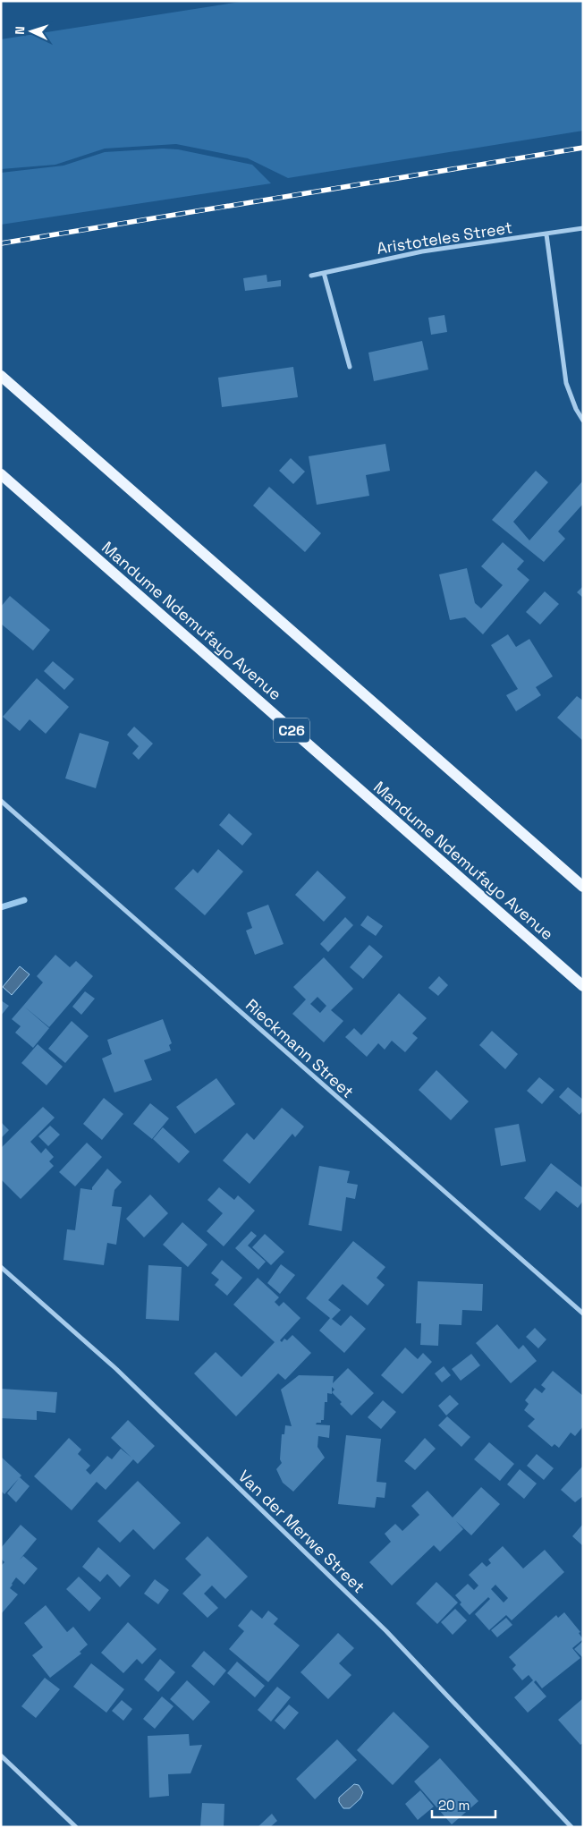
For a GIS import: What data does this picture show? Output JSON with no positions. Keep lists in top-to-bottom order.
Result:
{
  "streets": {
    "main road": ["Mandume Ndemufayo Avenue", "C26"],
    "street": ["Aristoteles Street", "Rieckmann Street", "Van der Merwe Street"]
  },
  "scale_bar": "20 m",
  "north": "left"
}
